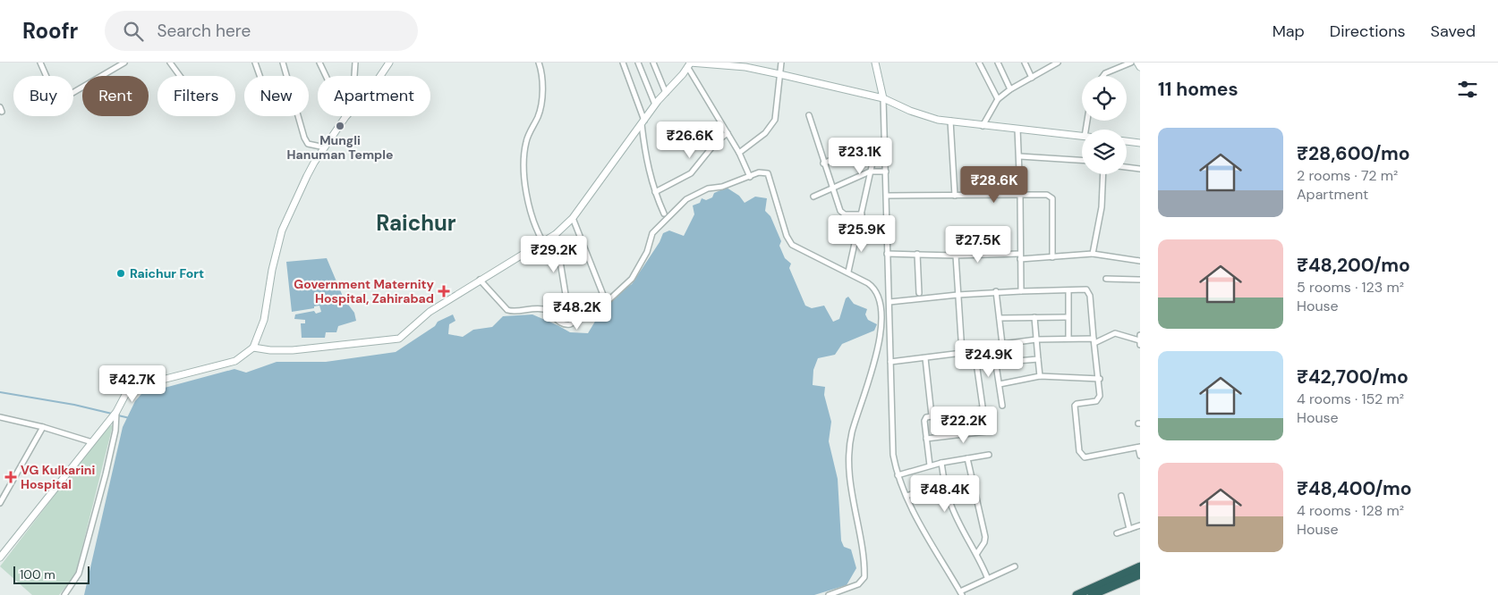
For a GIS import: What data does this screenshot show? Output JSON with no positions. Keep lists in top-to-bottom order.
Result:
{
  "districts": ["Raichur"],
  "places": {
    "other": ["Mungli Hanuman Temple", "Raichur Fort"],
    "health": ["Government Maternity Hospital, Zahirabad", "VG Kulkarini Hospital"]
  },
  "scale_bar": "100 m",
  "page": {
    "header": "Roofr",
    "search": "Search here",
    "nav": ["Map", "Directions", "Saved"],
    "heading": "11 homes",
    "chip": [
      "Buy",
      "Rent",
      "Filters",
      "New",
      "Apartment"
    ],
    "list": [
      {
        "name": "₹28,600/mo",
        "note": "2 rooms · 72 m² · Apartment"
      },
      {
        "name": "₹48,200/mo",
        "note": "5 rooms · 123 m² · House"
      },
      {
        "name": "₹42,700/mo",
        "note": "4 rooms · 152 m² · House"
      },
      {
        "name": "₹48,400/mo",
        "note": "4 rooms · 128 m² · House"
      }
    ],
    "price": [
      "₹26.6K",
      "₹23.1K",
      "₹28.6K",
      "₹25.9K",
      "₹27.5K",
      "₹29.2K",
      "₹48.2K",
      "₹24.9K",
      "₹42.7K",
      "₹22.2K",
      "₹48.4K"
    ],
    "scale": "100 m"
  }
}
